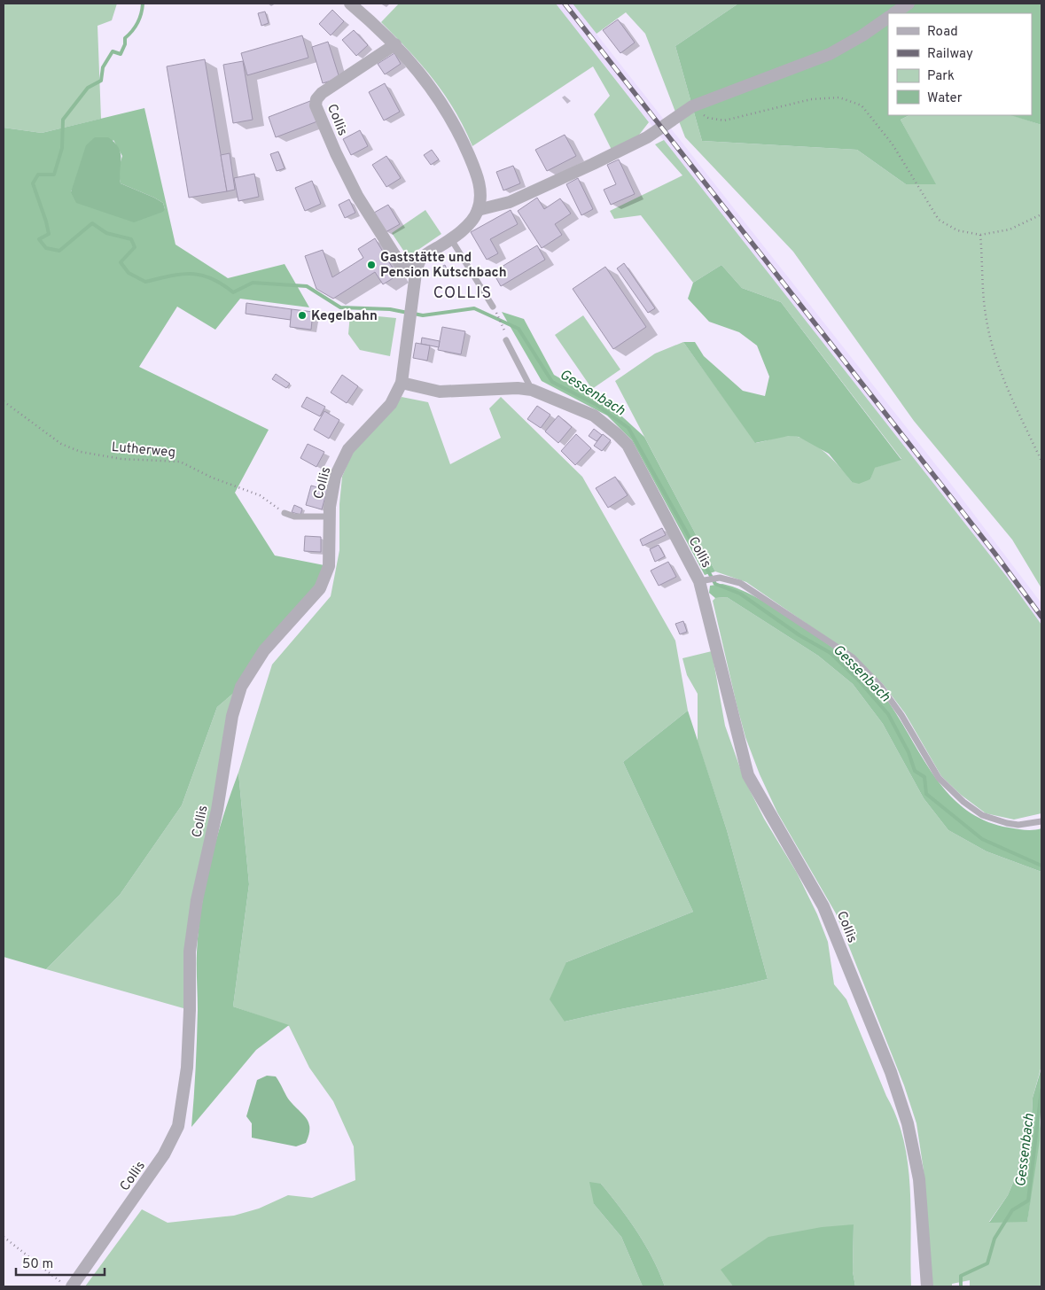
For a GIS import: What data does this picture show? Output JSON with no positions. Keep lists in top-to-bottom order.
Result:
{
  "streets": {
    "street": ["Collis"],
    "path": ["Lutherweg"]
  },
  "districts": ["COLLIS"],
  "water": ["Gessenbach"],
  "places": ["Gaststätte und Pension Kutschbach", "Kegelbahn"],
  "legend": [
    "Road",
    "Railway",
    "Park",
    "Water"
  ],
  "scale_bar": "50 m"
}
